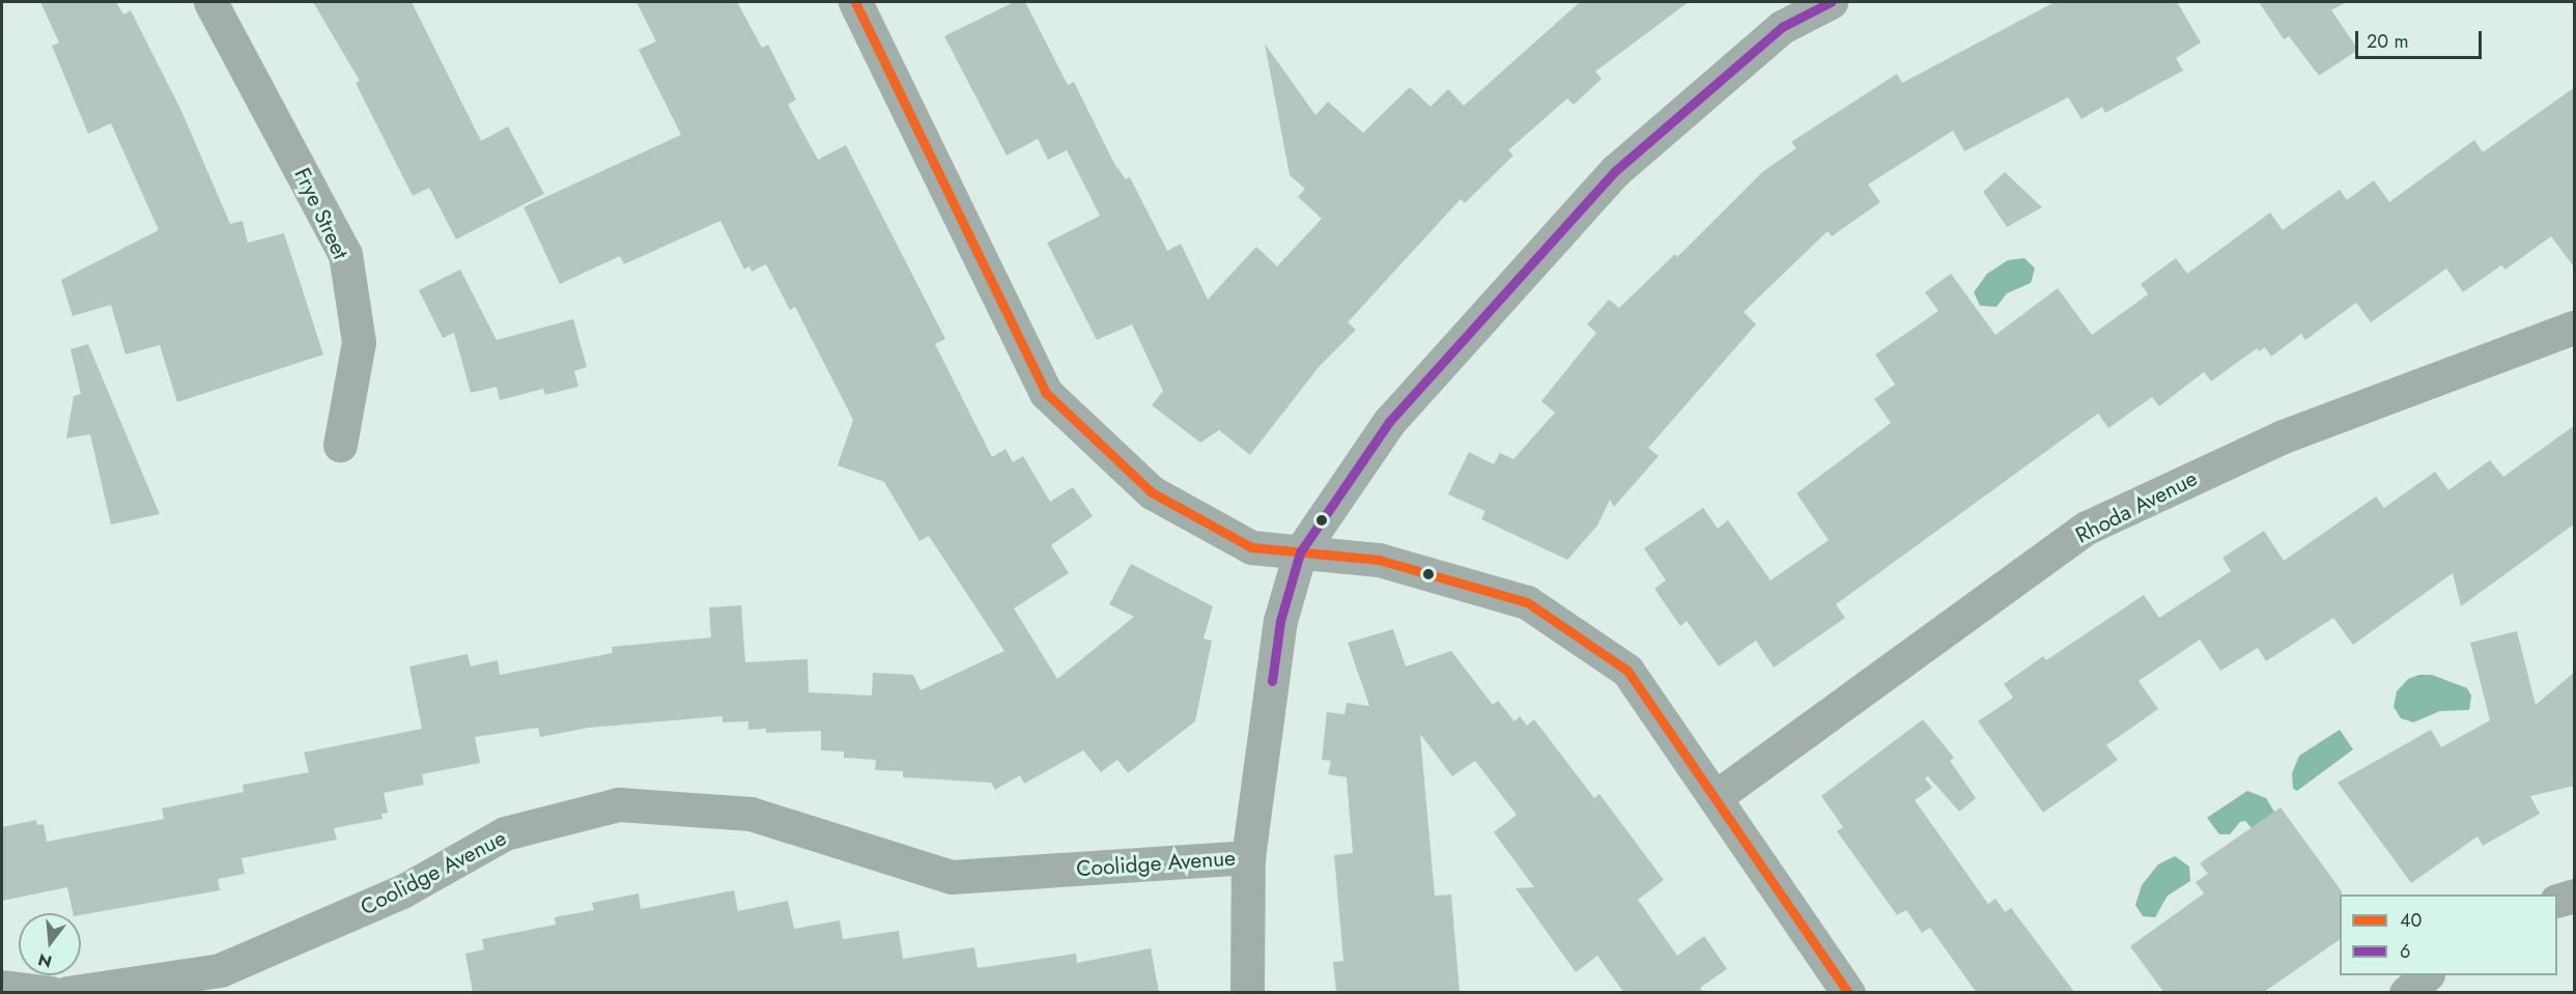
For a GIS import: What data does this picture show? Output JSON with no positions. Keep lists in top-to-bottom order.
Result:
{
  "streets": {
    "street": ["Frye Street", "Rhoda Avenue", "Coolidge Avenue"]
  },
  "lines": ["transit line 40", "transit line 6"],
  "legend": ["40", "6"],
  "scale_bar": "20 m",
  "north": "bottom"
}
